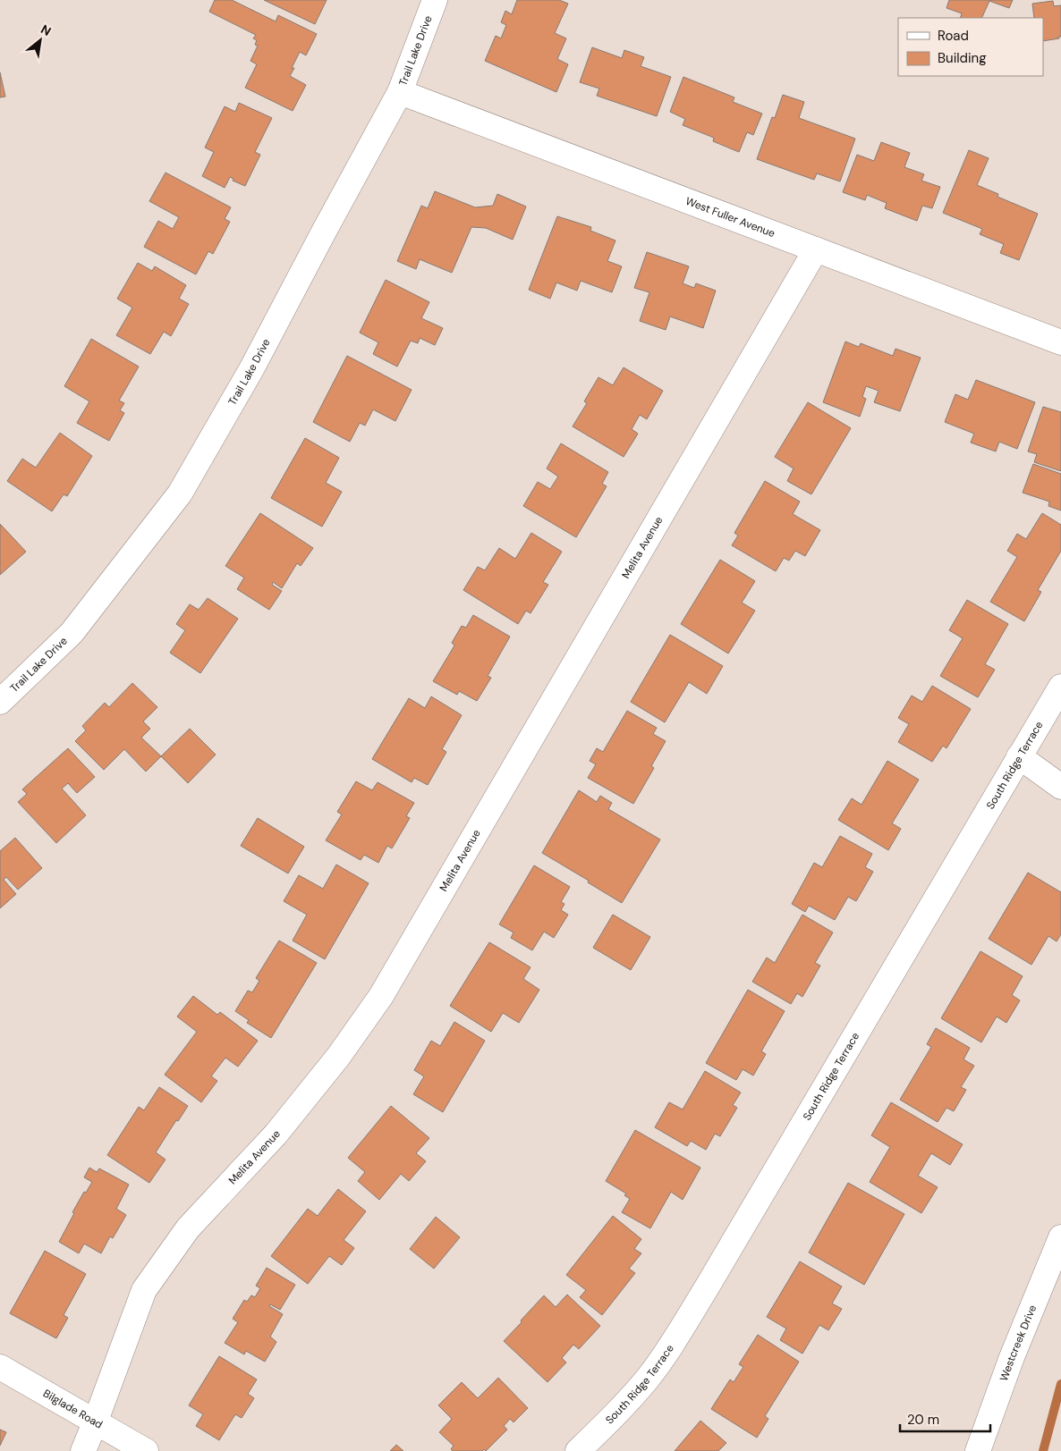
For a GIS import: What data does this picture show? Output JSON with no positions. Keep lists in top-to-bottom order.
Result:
{
  "streets": {
    "street": [
      "Trail Lake Drive",
      "West Fuller Avenue",
      "Melita Avenue",
      "South Ridge Terrace",
      "Westcreek Drive",
      "Bilglade Road"
    ]
  },
  "crossings": [
    ["Trail Lake Drive", "West Fuller Avenue"],
    ["West Fuller Avenue", "Melita Avenue"],
    ["Melita Avenue", "Bilglade Road"]
  ],
  "legend": ["Road", "Building"],
  "scale_bar": "20 m",
  "north": "top right"
}
